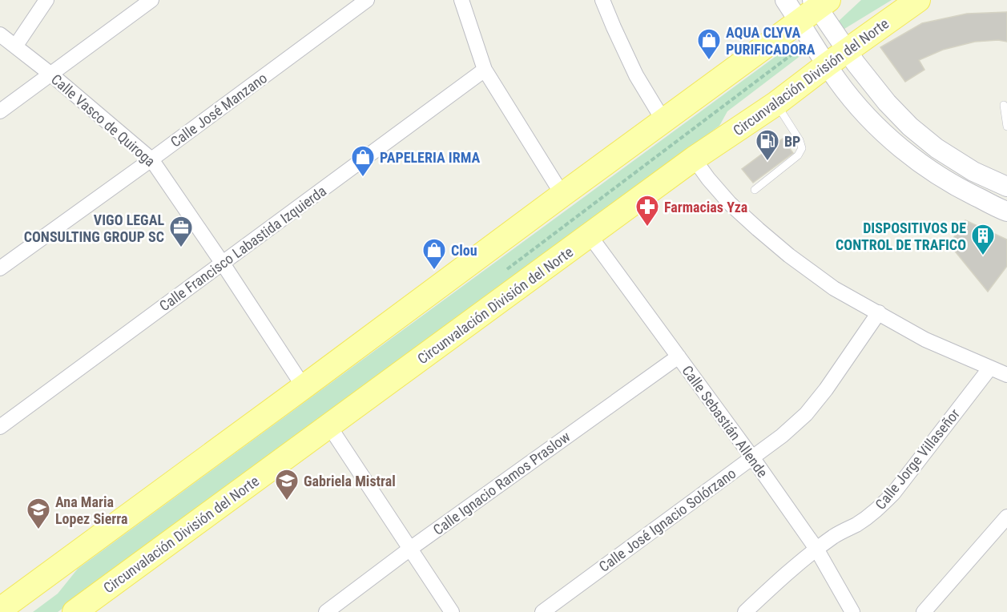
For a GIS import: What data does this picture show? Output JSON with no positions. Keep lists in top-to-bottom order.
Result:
{
  "streets": {
    "main road": ["Circunvalación División del Norte"],
    "street": [
      "Calle José Manzano",
      "Calle Vasco de Quiroga",
      "Calle Francisco Labastida Izquierda",
      "Calle Sebastián Allende",
      "Calle Jorge Villaseñor",
      "Calle Ignacio Ramos Praslow",
      "Calle José Ignacio Solórzano"
    ]
  },
  "crossings": [
    ["Circunvalación División del Norte", "Calle Sebastián Allende"],
    ["Calle José Manzano", "Calle Vasco de Quiroga"],
    ["Calle Vasco de Quiroga", "Calle Francisco Labastida Izquierda"],
    ["Calle Sebastián Allende", "Calle Jorge Villaseñor"],
    ["Calle Sebastián Allende", "Calle Ignacio Ramos Praslow"],
    ["Calle Sebastián Allende", "Calle José Ignacio Solórzano"]
  ],
  "places": {
    "shop": ["AQUA CLYVA PURIFICADORA", "PAPELERIA IRMA", "Clou"],
    "fuel station": ["BP"],
    "pharmacy": ["Farmacias Yza"],
    "office": ["VIGO LEGAL CONSULTING GROUP SC"],
    "building": ["DISPOSITIVOS DE CONTROL DE TRAFICO"],
    "school or university": ["Gabriela Mistral", "Ana Maria Lopez Sierra"]
  }
}
